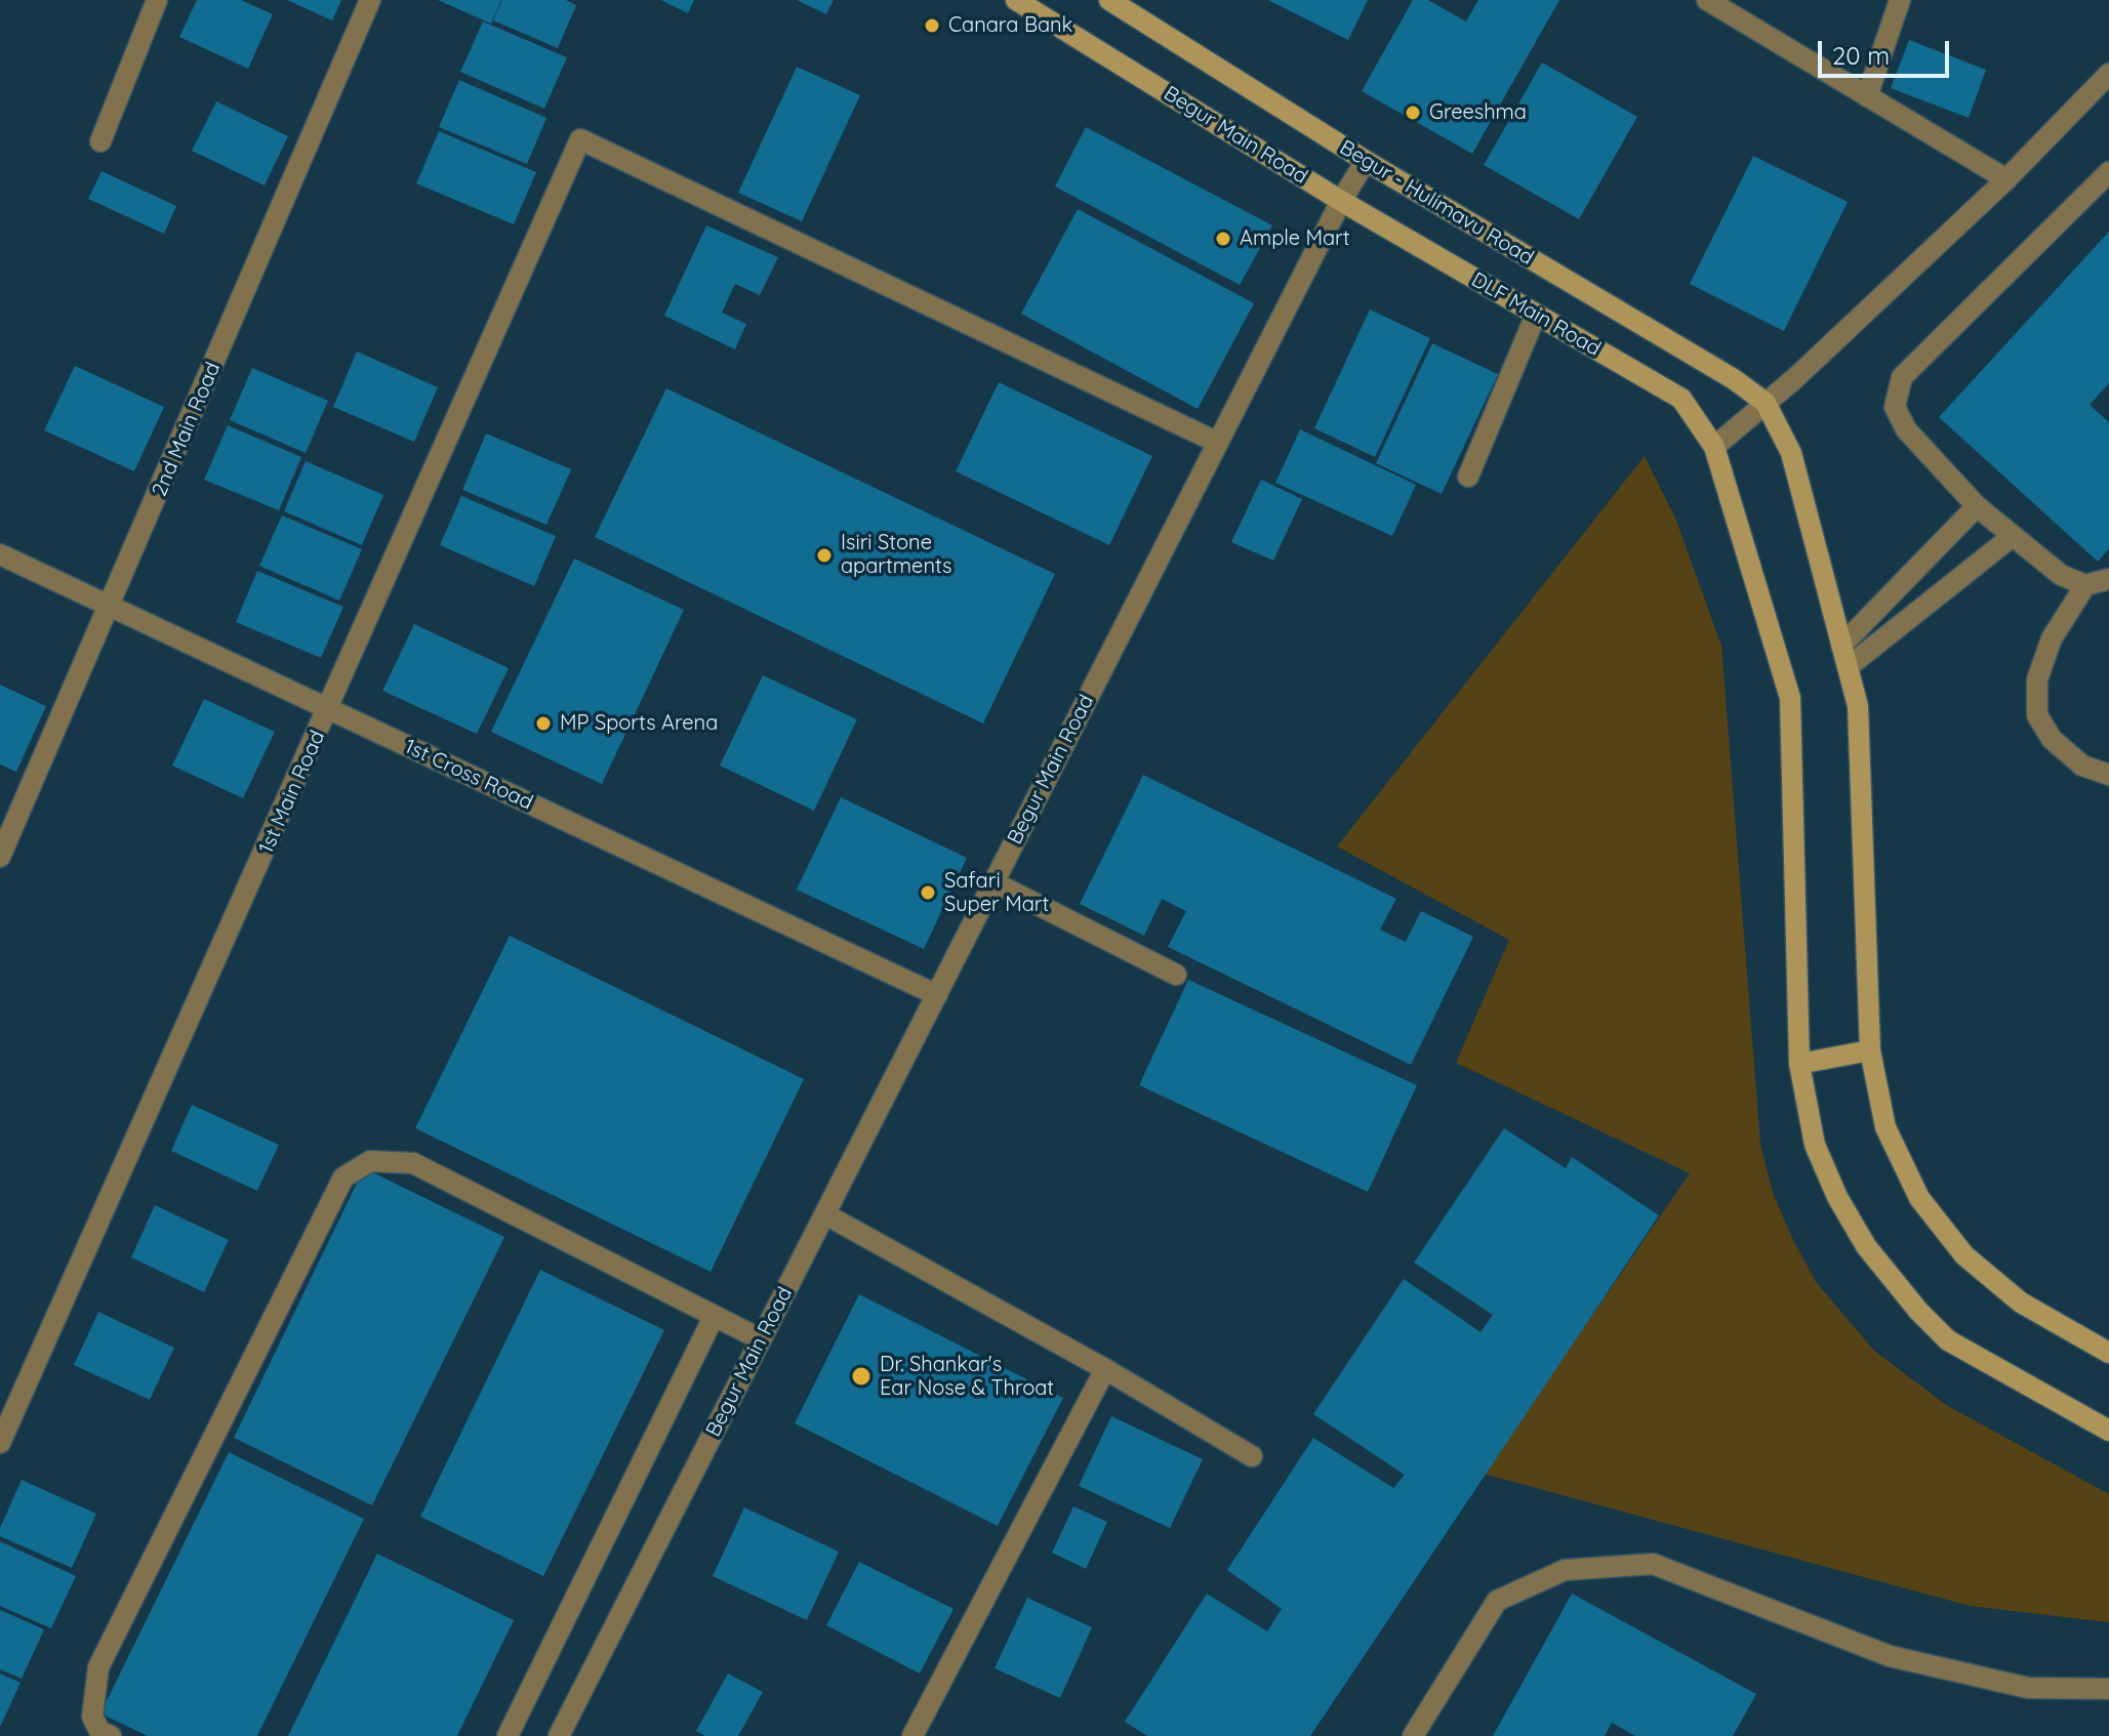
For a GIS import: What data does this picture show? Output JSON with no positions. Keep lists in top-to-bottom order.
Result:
{
  "streets": {
    "main road": ["Begur Main Road", "Begur - Hulimavu Road", "DLF Main Road"],
    "street": ["2nd Main Road", "1st Cross Road", "1st Main Road"]
  },
  "crossings": [
    ["Begur Main Road", "DLF Main Road"],
    ["Begur Main Road", "1st Cross Road"],
    ["Begur Main Road", "1st Main Road"],
    ["2nd Main Road", "1st Cross Road"],
    ["1st Cross Road", "1st Main Road"]
  ],
  "places": [
    "Canara Bank",
    "Greeshma",
    "Ample Mart",
    "Isiri Stone apartments",
    "MP Sports Arena",
    "Safari Super Mart",
    "Dr. Shankar's Ear Nose & Throat"
  ],
  "scale_bar": "20 m"
}
